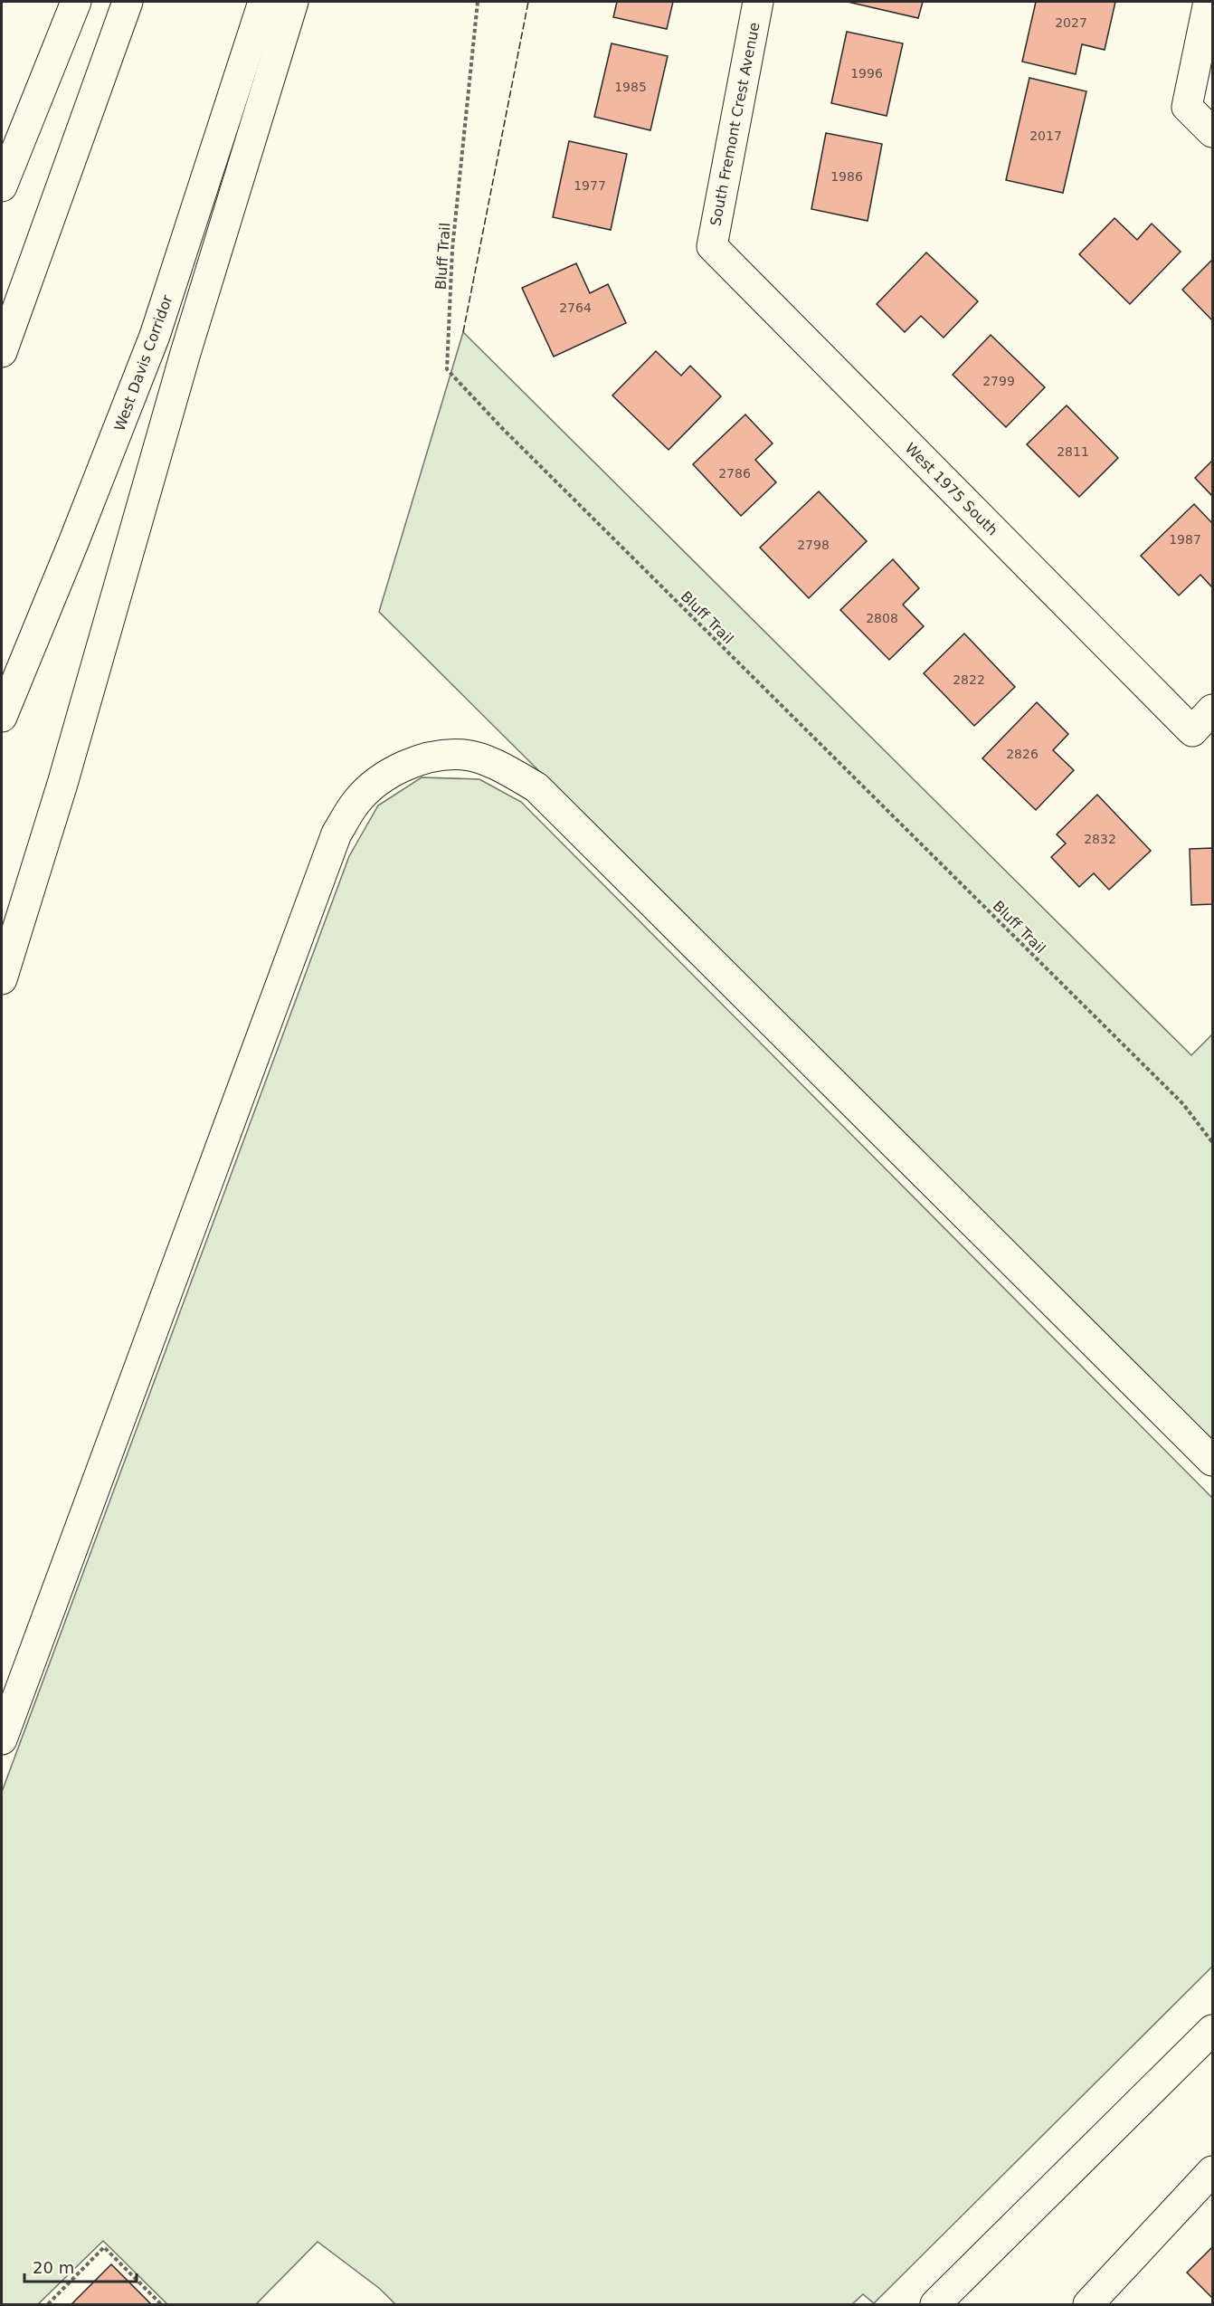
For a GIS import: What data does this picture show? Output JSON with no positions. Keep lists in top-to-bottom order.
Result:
{
  "streets": {
    "main road": ["South Fremont Crest Avenue", "West Davis Corridor", "West 1975 South"],
    "path": ["Bluff Trail"]
  },
  "crossings": [
    ["South Fremont Crest Avenue", "West 1975 South"]
  ],
  "house_numbers": [
    "2027",
    "1996",
    "1985",
    "2017",
    "1986",
    "1977",
    "2764",
    "2799",
    "2811",
    "2786",
    "1987",
    "2798",
    "2808",
    "2822",
    "2826",
    "2832"
  ],
  "scale_bar": "20 m"
}
